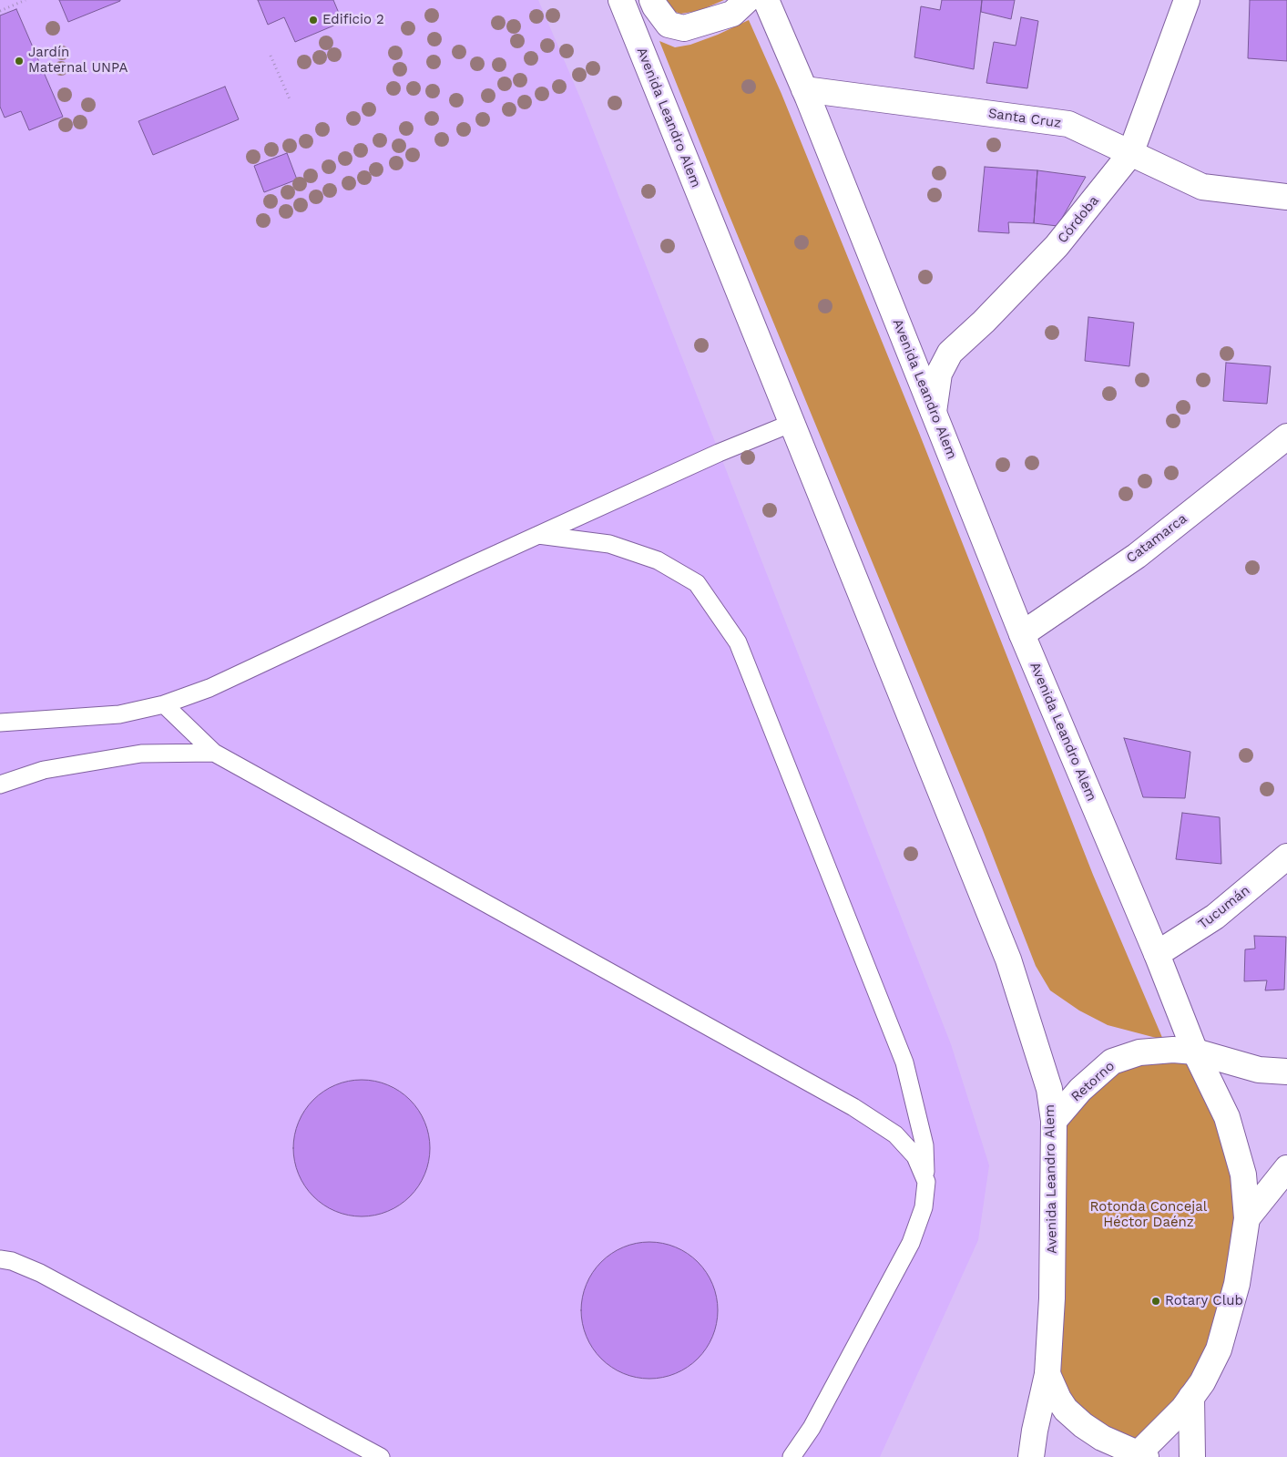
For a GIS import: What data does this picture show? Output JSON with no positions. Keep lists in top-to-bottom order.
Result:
{
  "streets": {
    "main road": [
      "Avenida Leandro Alem",
      "Santa Cruz",
      "Córdoba",
      "Catamarca",
      "Tucumán",
      "Retorno"
    ]
  },
  "crossings": [
    ["Avenida Leandro Alem", "Santa Cruz"],
    ["Avenida Leandro Alem", "Córdoba"],
    ["Avenida Leandro Alem", "Catamarca"],
    ["Avenida Leandro Alem", "Tucumán"],
    ["Avenida Leandro Alem", "Retorno"],
    ["Santa Cruz", "Córdoba"]
  ],
  "parks": ["Rotonda Concejal Héctor Daénz"],
  "places": ["Edificio 2", "Jardín Maternal UNPA", "Rotary Club"]
}
